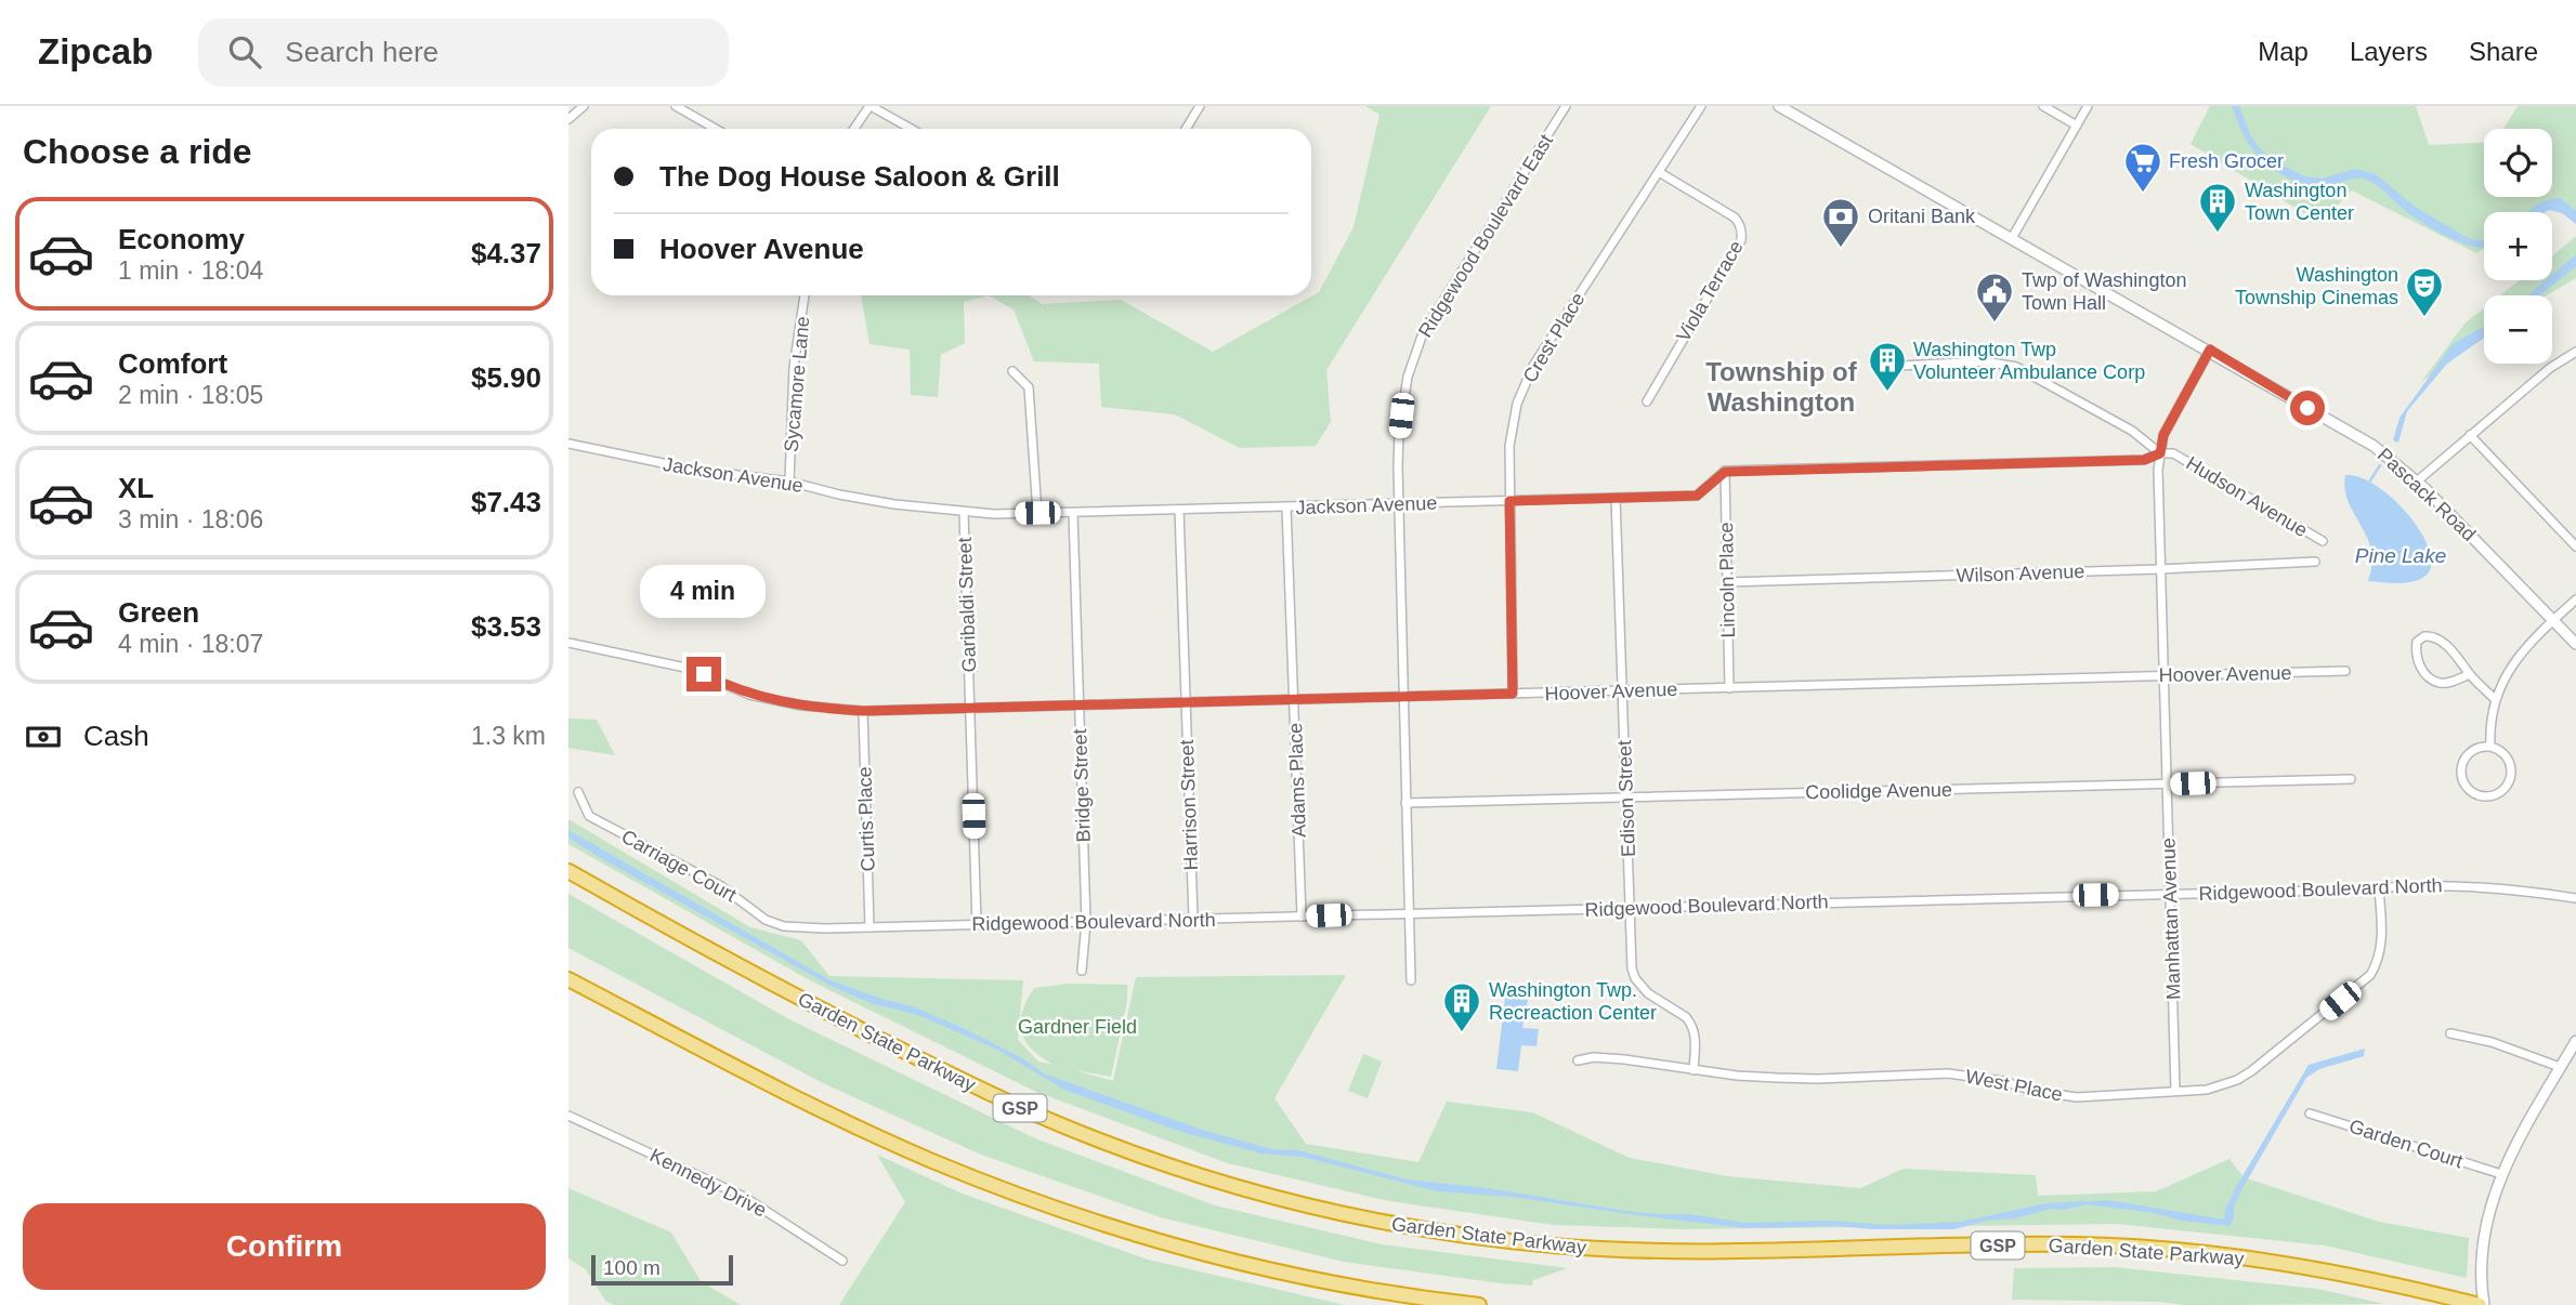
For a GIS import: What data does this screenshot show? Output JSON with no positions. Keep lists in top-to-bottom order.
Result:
{
  "streets": {
    "highway": ["Garden State Parkway", "GSP"],
    "street": [
      "Ridgewood Boulevard East",
      "Viola Terrace",
      "Crest Place",
      "Sycamore Lane",
      "Jackson Avenue",
      "Pascack Road",
      "Hudson Avenue",
      "Wilson Avenue",
      "Lincoln Place",
      "Garibaldi Street",
      "Hoover Avenue",
      "Adams Place",
      "Bridge Street",
      "Coolidge Avenue",
      "Edison Street",
      "Harrison Street",
      "Curtis Place",
      "Carriage Court",
      "Ridgewood Boulevard North",
      "Manhattan Avenue",
      "West Place",
      "Garden Court",
      "Kennedy Drive"
    ]
  },
  "crossings": [
    ["Ridgewood Boulevard East", "Jackson Avenue"],
    ["Ridgewood Boulevard East", "Hoover Avenue"],
    ["Ridgewood Boulevard East", "Coolidge Avenue"],
    ["Ridgewood Boulevard East", "Ridgewood Boulevard North"],
    ["Viola Terrace", "Crest Place"],
    ["Crest Place", "Jackson Avenue"],
    ["Crest Place", "Hoover Avenue"],
    ["Sycamore Lane", "Jackson Avenue"],
    ["Jackson Avenue", "Lincoln Place"],
    ["Jackson Avenue", "Garibaldi Street"],
    ["Jackson Avenue", "Adams Place"],
    ["Jackson Avenue", "Bridge Street"],
    ["Jackson Avenue", "Edison Street"],
    ["Jackson Avenue", "Harrison Street"],
    ["Pascack Road", "Manhattan Avenue"],
    ["Hudson Avenue", "Manhattan Avenue"],
    ["Wilson Avenue", "Lincoln Place"],
    ["Wilson Avenue", "Manhattan Avenue"],
    ["Lincoln Place", "Hoover Avenue"],
    ["Garibaldi Street", "Hoover Avenue"],
    ["Garibaldi Street", "Ridgewood Boulevard North"],
    ["Hoover Avenue", "Adams Place"],
    ["Hoover Avenue", "Bridge Street"],
    ["Hoover Avenue", "Edison Street"],
    ["Hoover Avenue", "Harrison Street"],
    ["Hoover Avenue", "Curtis Place"],
    ["Hoover Avenue", "Manhattan Avenue"],
    ["Adams Place", "Ridgewood Boulevard North"],
    ["Bridge Street", "Ridgewood Boulevard North"],
    ["Coolidge Avenue", "Edison Street"],
    ["Coolidge Avenue", "Manhattan Avenue"],
    ["Edison Street", "Ridgewood Boulevard North"],
    ["Edison Street", "West Place"],
    ["Harrison Street", "Ridgewood Boulevard North"],
    ["Curtis Place", "Ridgewood Boulevard North"],
    ["Carriage Court", "Ridgewood Boulevard North"],
    ["Ridgewood Boulevard North", "Manhattan Avenue"],
    ["Ridgewood Boulevard North", "West Place"],
    ["Manhattan Avenue", "West Place"]
  ],
  "districts": ["Township of Washington"],
  "water": ["Pine Lake"],
  "parks": ["Gardner Field"],
  "places": {
    "supermarket": ["Fresh Grocer"],
    "building": ["Washington Town Center", "Washington Twp Volunteer Ambulance Corp", "Washington Twp. Recreaction Center"],
    "bank": ["Oritani Bank"],
    "theatre": ["Washington Township Cinemas"],
    "public building": ["Twp of Washington Town Hall"]
  },
  "scale_bar": "100 m",
  "page": {
    "header": "Zipcab",
    "search": "Search here",
    "nav": ["Map", "Layers", "Share"],
    "heading": "Choose a ride",
    "map_buttons": ["+", "−"],
    "banner": ["The Dog House Saloon & Grill", "Hoover Avenue"],
    "list": [
      {
        "name": "Economy",
        "note": "1 min · 18:04",
        "value": "$4.37"
      },
      {
        "name": "Comfort",
        "note": "2 min · 18:05",
        "value": "$5.90"
      },
      {
        "name": "XL",
        "note": "3 min · 18:06",
        "value": "$7.43"
      },
      {
        "name": "Green",
        "note": "4 min · 18:07",
        "value": "$3.53"
      }
    ],
    "bubble": "4 min",
    "pay": ["Cash", "1.3 km"],
    "buttons": "Confirm",
    "scale": "100 m"
  }
}
